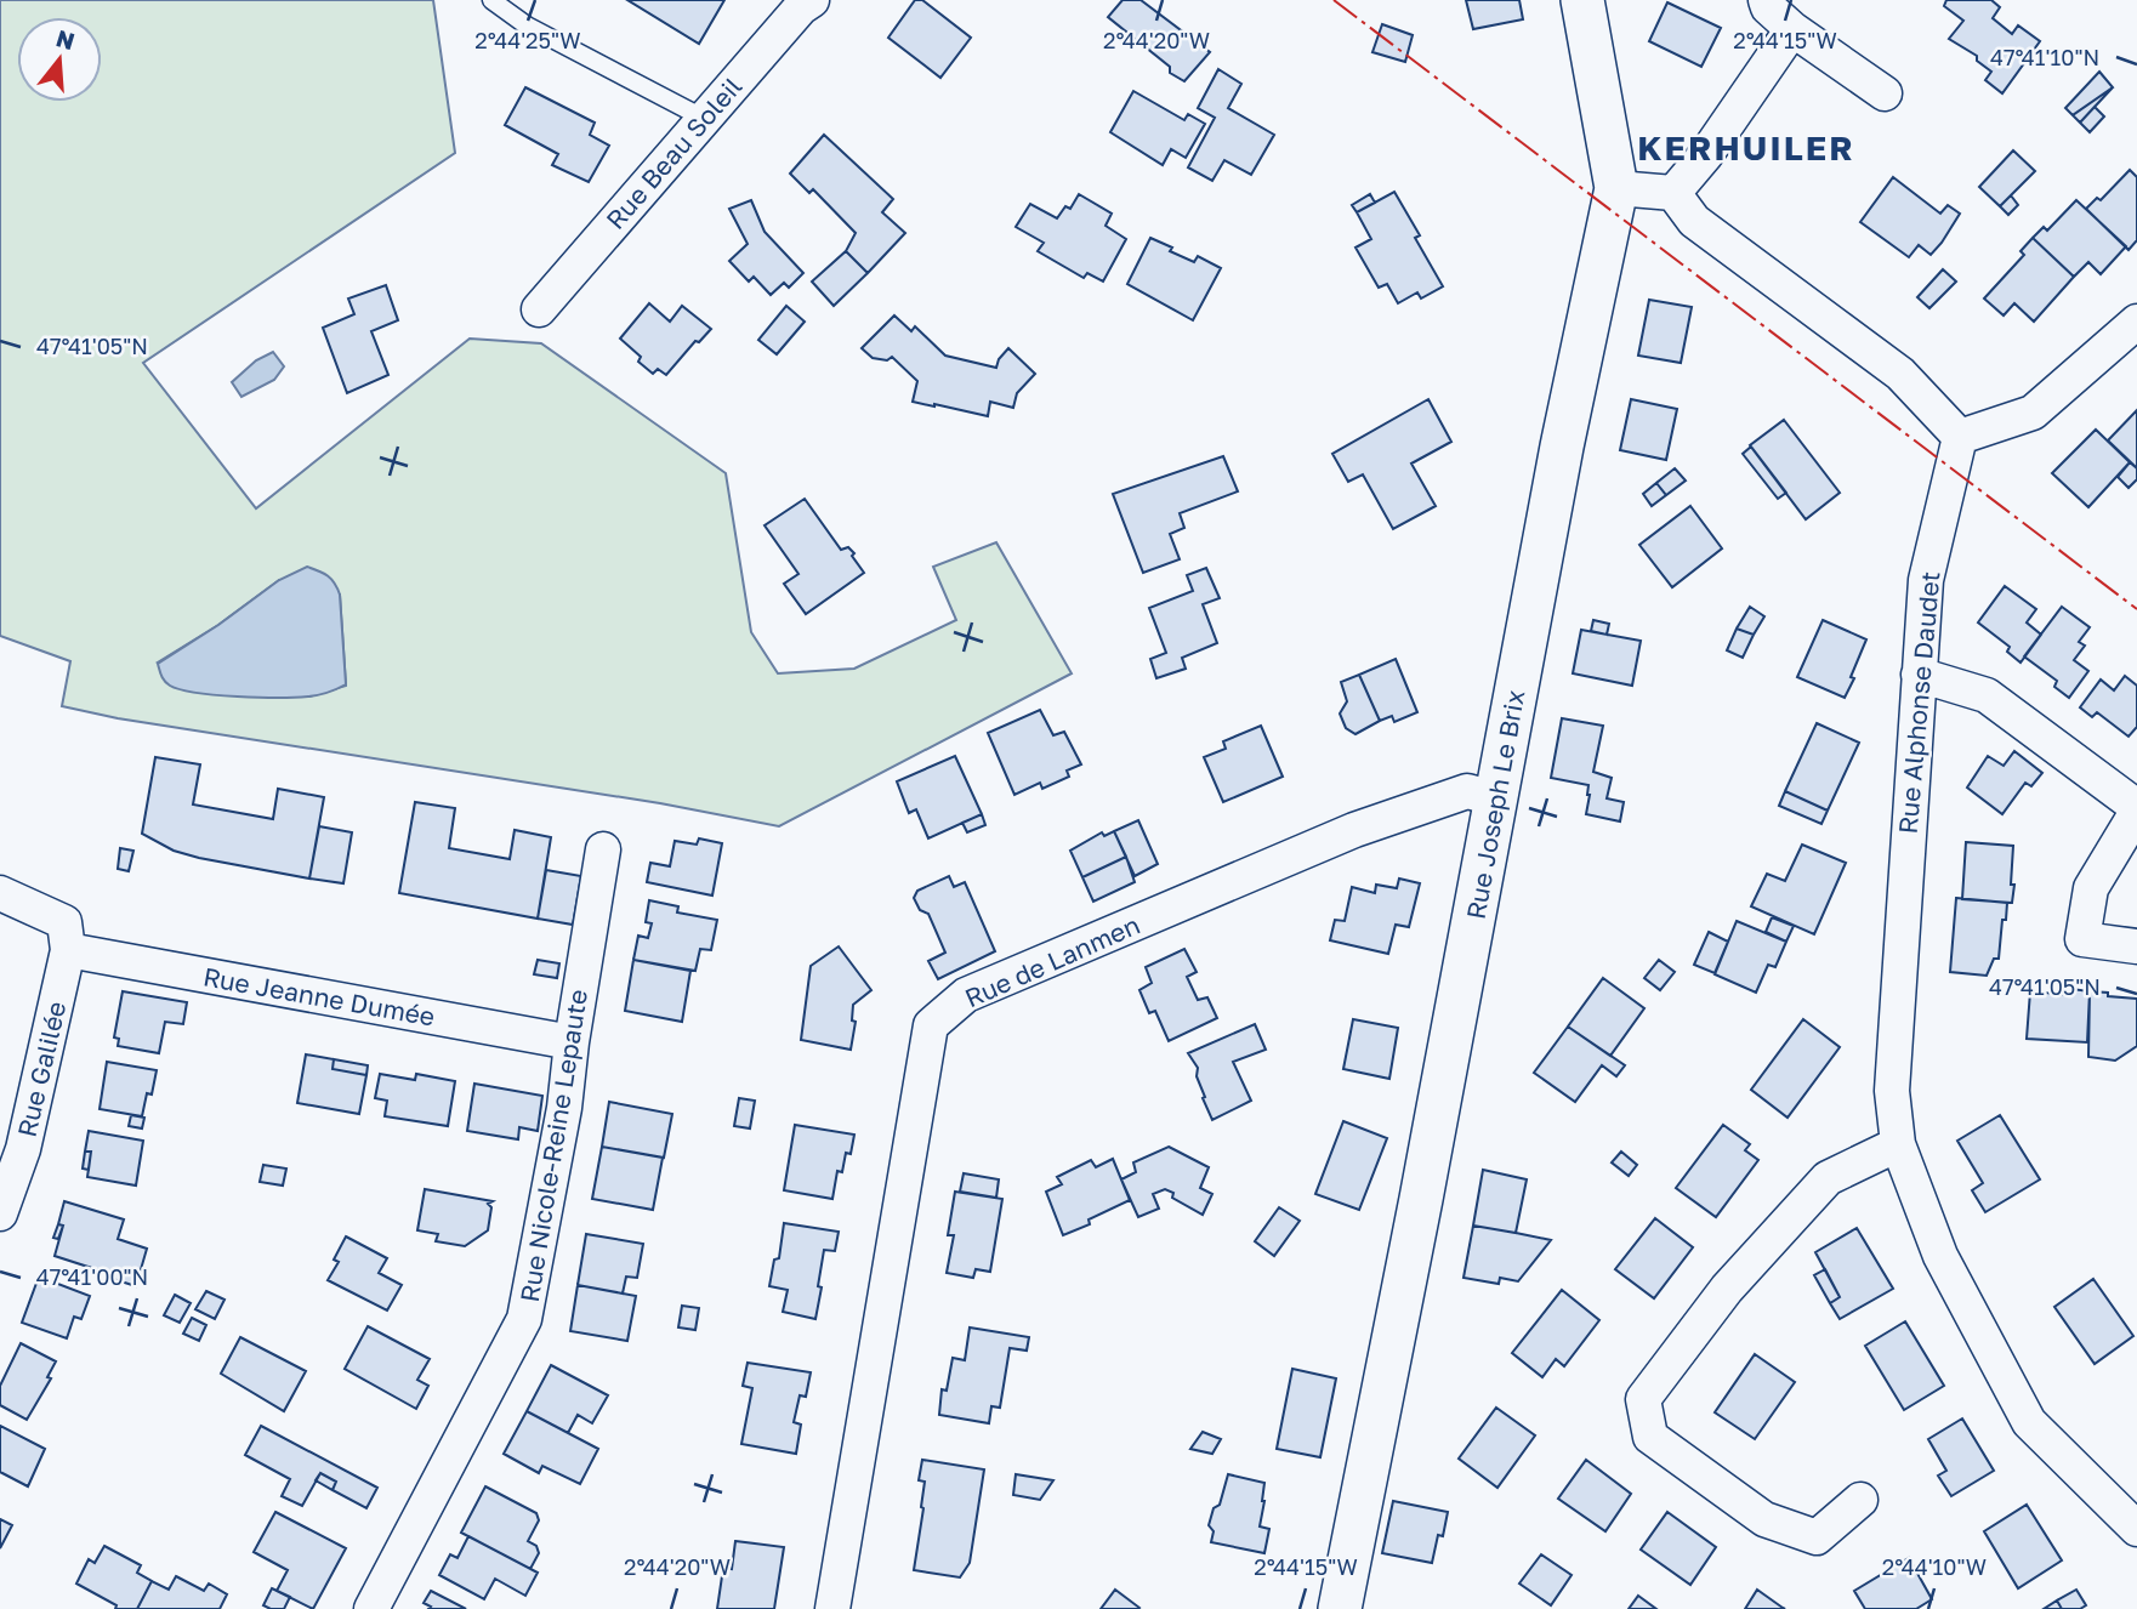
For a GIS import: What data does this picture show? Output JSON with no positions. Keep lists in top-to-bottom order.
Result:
{
  "streets": {
    "street": [
      "Rue Beau Soleil",
      "Rue Alphonse Daudet",
      "Rue Joseph Le Brix",
      "Rue de Lanmen",
      "Rue Jeanne Dumée",
      "Rue Galilée",
      "Rue Nicole-Reine Lepaute"
    ]
  },
  "crossings": [
    ["Rue Joseph Le Brix", "Rue de Lanmen"],
    ["Rue Jeanne Dumée", "Rue Galilée"],
    ["Rue Jeanne Dumée", "Rue Nicole-Reine Lepaute"]
  ],
  "districts": ["KERHUILER"],
  "north": "top",
  "coordinates": [
    "2°44'25\"W",
    "2°44'20\"W",
    "2°44'15\"W",
    "47°41'10\"N",
    "47°41'05\"N",
    "47°41'00\"N",
    "2°44'10\"W"
  ]
}
